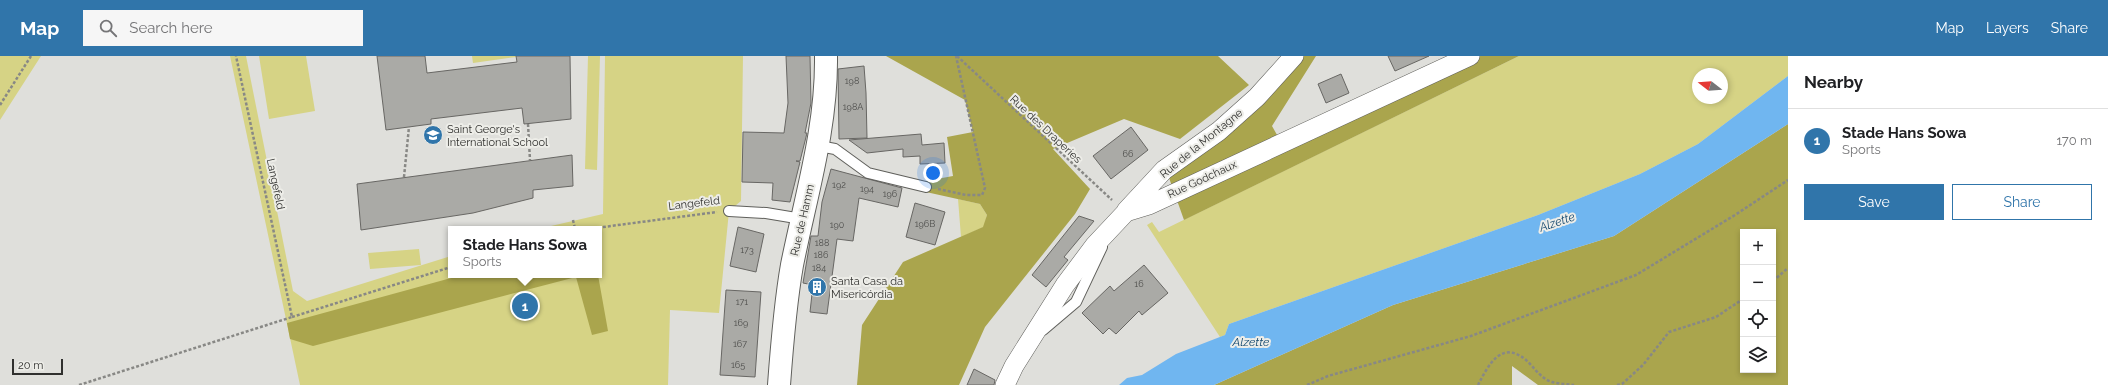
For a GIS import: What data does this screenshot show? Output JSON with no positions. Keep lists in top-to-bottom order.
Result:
{
  "streets": {
    "main road": ["Rue de Hamm"],
    "street": ["Rue de la Montagne", "Rue Godchaux"],
    "lane": ["Langefeld"],
    "path": ["Rue des Draperies"]
  },
  "crossings": [
    ["Rue des Draperies", "Rue de la Montagne"],
    ["Rue des Draperies", "Rue Godchaux"],
    ["Rue de la Montagne", "Rue Godchaux"],
    ["Langefeld", "Rue de Hamm"]
  ],
  "water": ["Alzette"],
  "places": {
    "school or university": ["Saint George's International School"],
    "building": ["Santa Casa da Misericórdia"]
  },
  "house_numbers": [
    "198",
    "198A",
    "66",
    "192",
    "194",
    "196",
    "196B",
    "190",
    "188",
    "173",
    "186",
    "184",
    "16",
    "171",
    "169",
    "167",
    "165"
  ],
  "scale_bar": "20 m",
  "north": "left",
  "page": {
    "header": "Map",
    "search": "Search here",
    "nav": ["Map", "Layers", "Share"],
    "heading": "Nearby",
    "list": [
      {
        "mark": "1",
        "name": "Stade Hans Sowa",
        "note": "Sports",
        "value": "170 m"
      }
    ],
    "buttons": ["Save", "Share"],
    "popup": ["Stade Hans Sowa", "Sports"],
    "map_buttons": ["+", "−"],
    "pins": "1",
    "scale": "20 m"
  }
}
